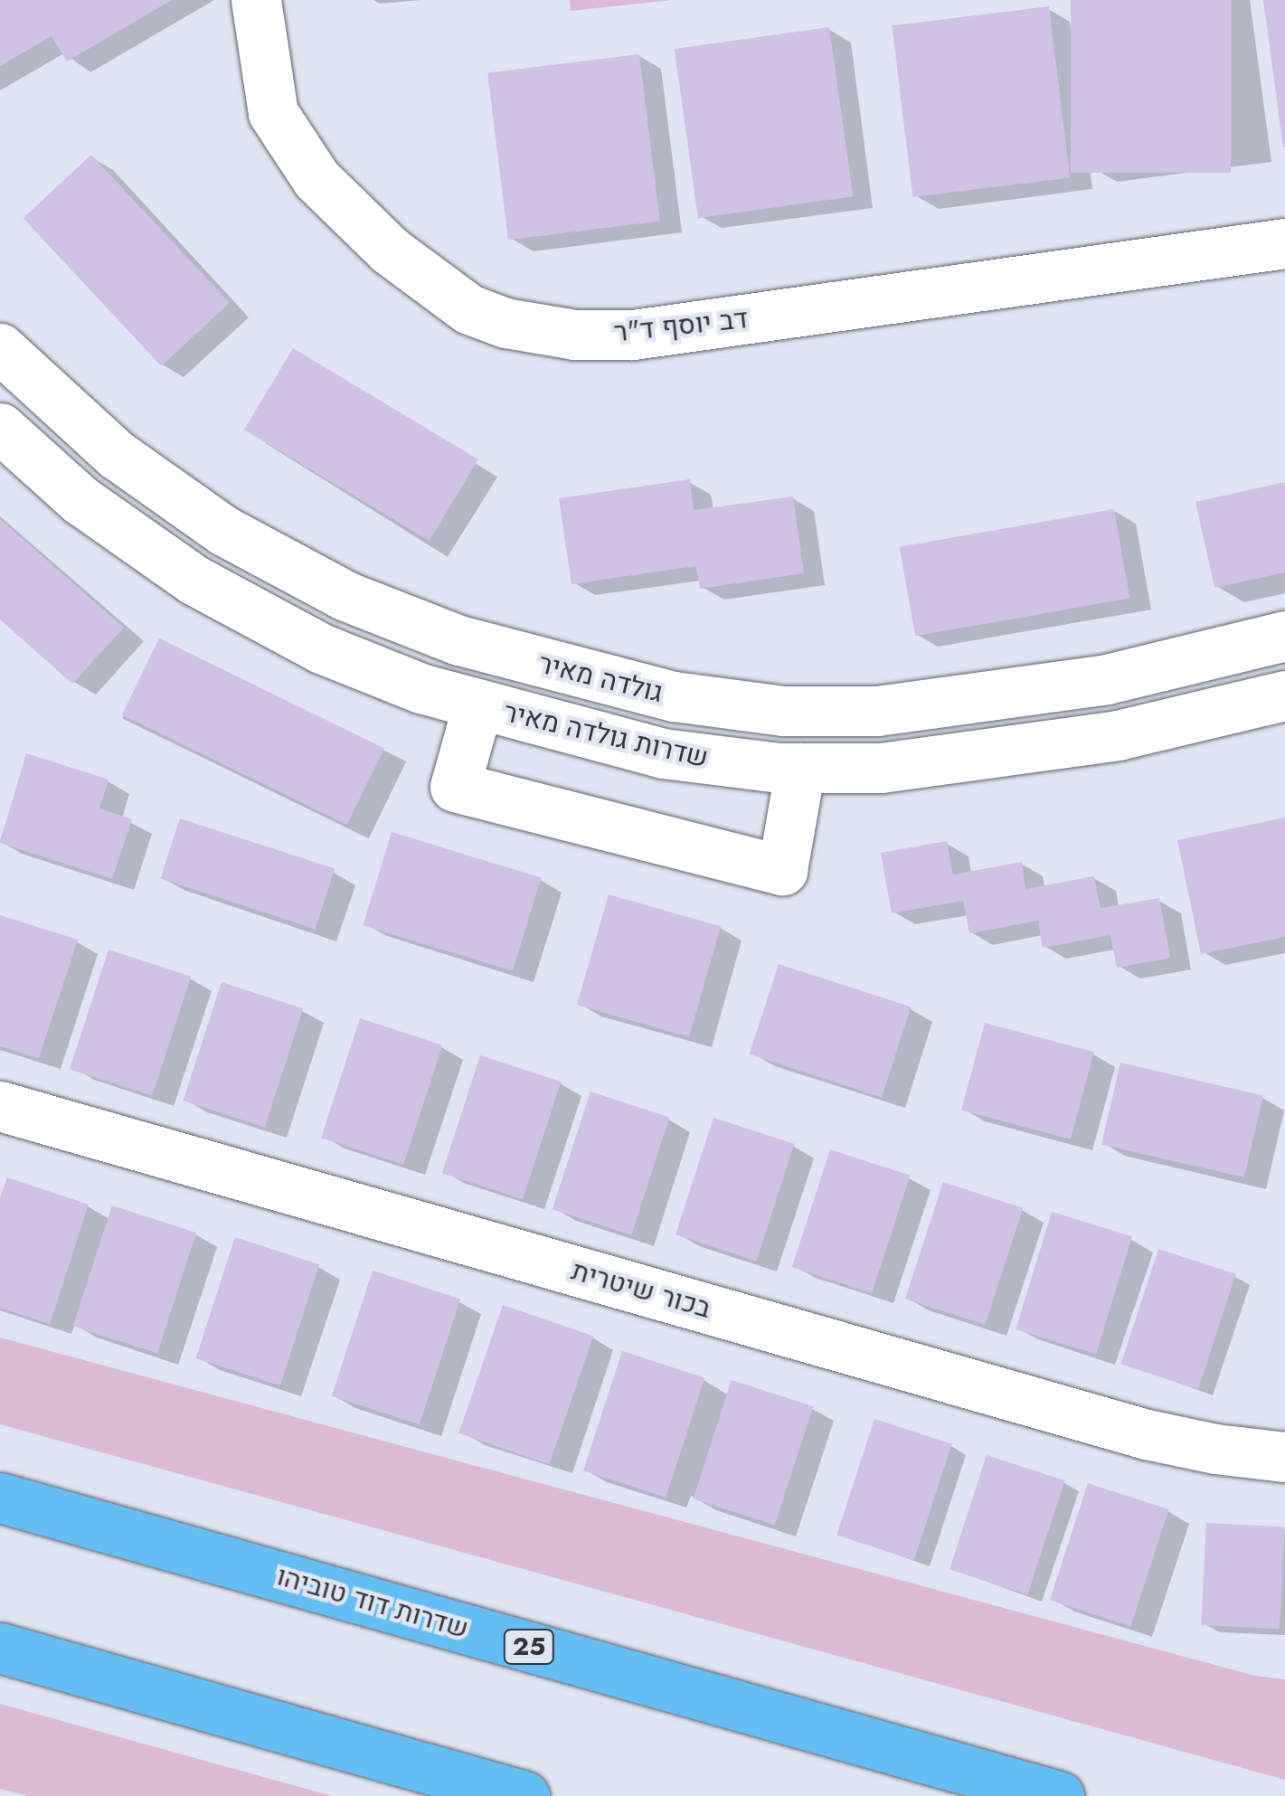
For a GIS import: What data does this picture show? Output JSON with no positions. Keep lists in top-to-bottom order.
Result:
{
  "streets": {
    "highway": ["שדרות דוד טוביהו", "25"],
    "street": [
      "דב יוסף ד\"ר",
      "גולדה מאיר",
      "שדרות גולדה מאיר",
      "בכור שיטרית"
    ]
  }
}
